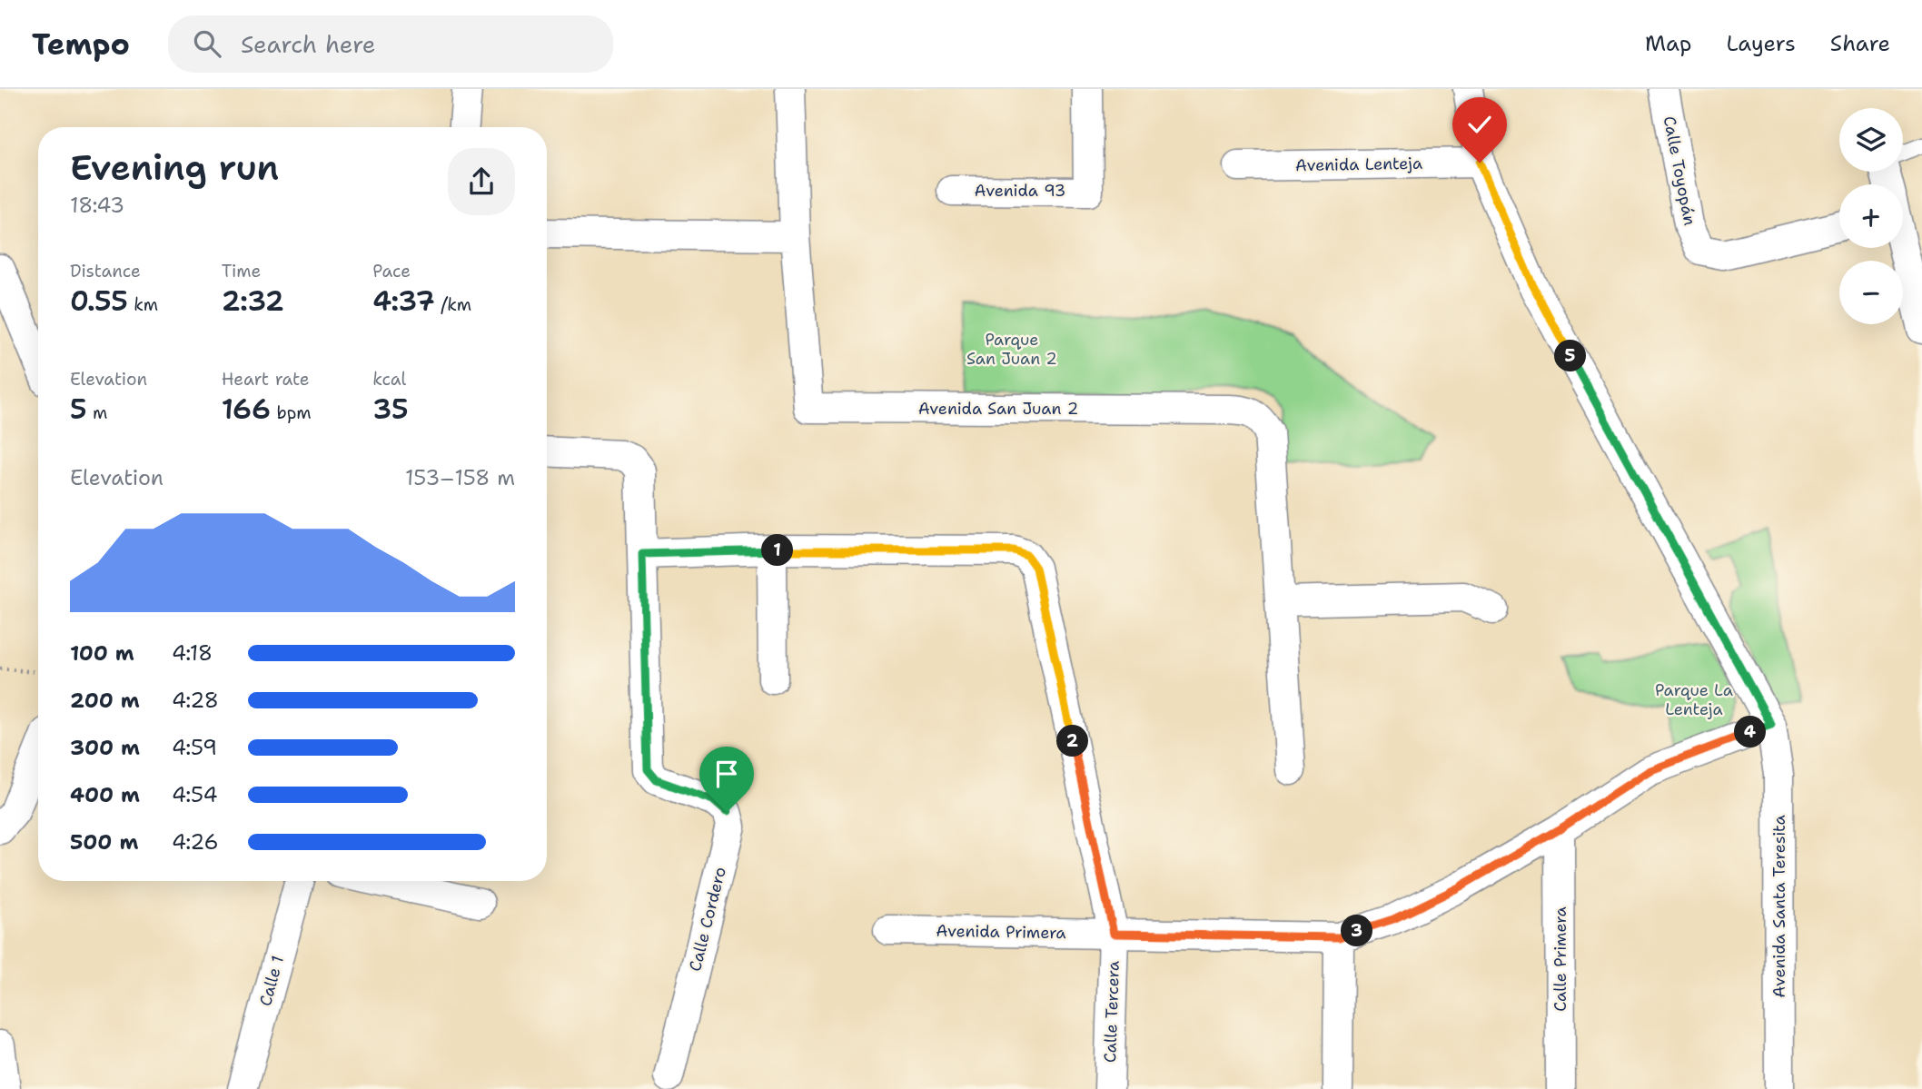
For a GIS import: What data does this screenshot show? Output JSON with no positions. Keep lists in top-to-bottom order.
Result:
{
  "streets": {
    "street": [
      "Avenida Lenteja",
      "Calle Toyopán",
      "Avenida 93",
      "Avenida San Juan 2",
      "Avenida Santa Teresita",
      "Calle Cordero",
      "Avenida Primera",
      "Calle Primera",
      "Calle 1",
      "Calle Tercera"
    ]
  },
  "crossings": [
    ["Avenida Santa Teresita", "Avenida Primera"],
    ["Avenida Primera", "Calle Primera"],
    ["Avenida Primera", "Calle Tercera"]
  ],
  "parks": ["Parque San Juan 2", "Parque La Lenteja"],
  "page": {
    "header": "Tempo",
    "search": "Search here",
    "nav": ["Map", "Layers", "Share"],
    "map_buttons": ["+", "−"],
    "heading": ["Evening run", "18:43"],
    "stats": [
      ["Distance", "0.55 km"],
      ["Time", "2:32"],
      ["Pace", "4:37 /km"],
      ["Elevation", "5 m"],
      ["Heart rate", "166 bpm"],
      ["kcal", "35"]
    ],
    "pins": [
      "5",
      "1",
      "4",
      "2",
      "3"
    ],
    "chart": ["Elevation", "153–158 m"],
    "list": [
      {
        "name": "100 m",
        "note": "4:18"
      },
      {
        "name": "200 m",
        "note": "4:28"
      },
      {
        "name": "300 m",
        "note": "4:59"
      },
      {
        "name": "400 m",
        "note": "4:54"
      },
      {
        "name": "500 m",
        "note": "4:26"
      }
    ]
  }
}
